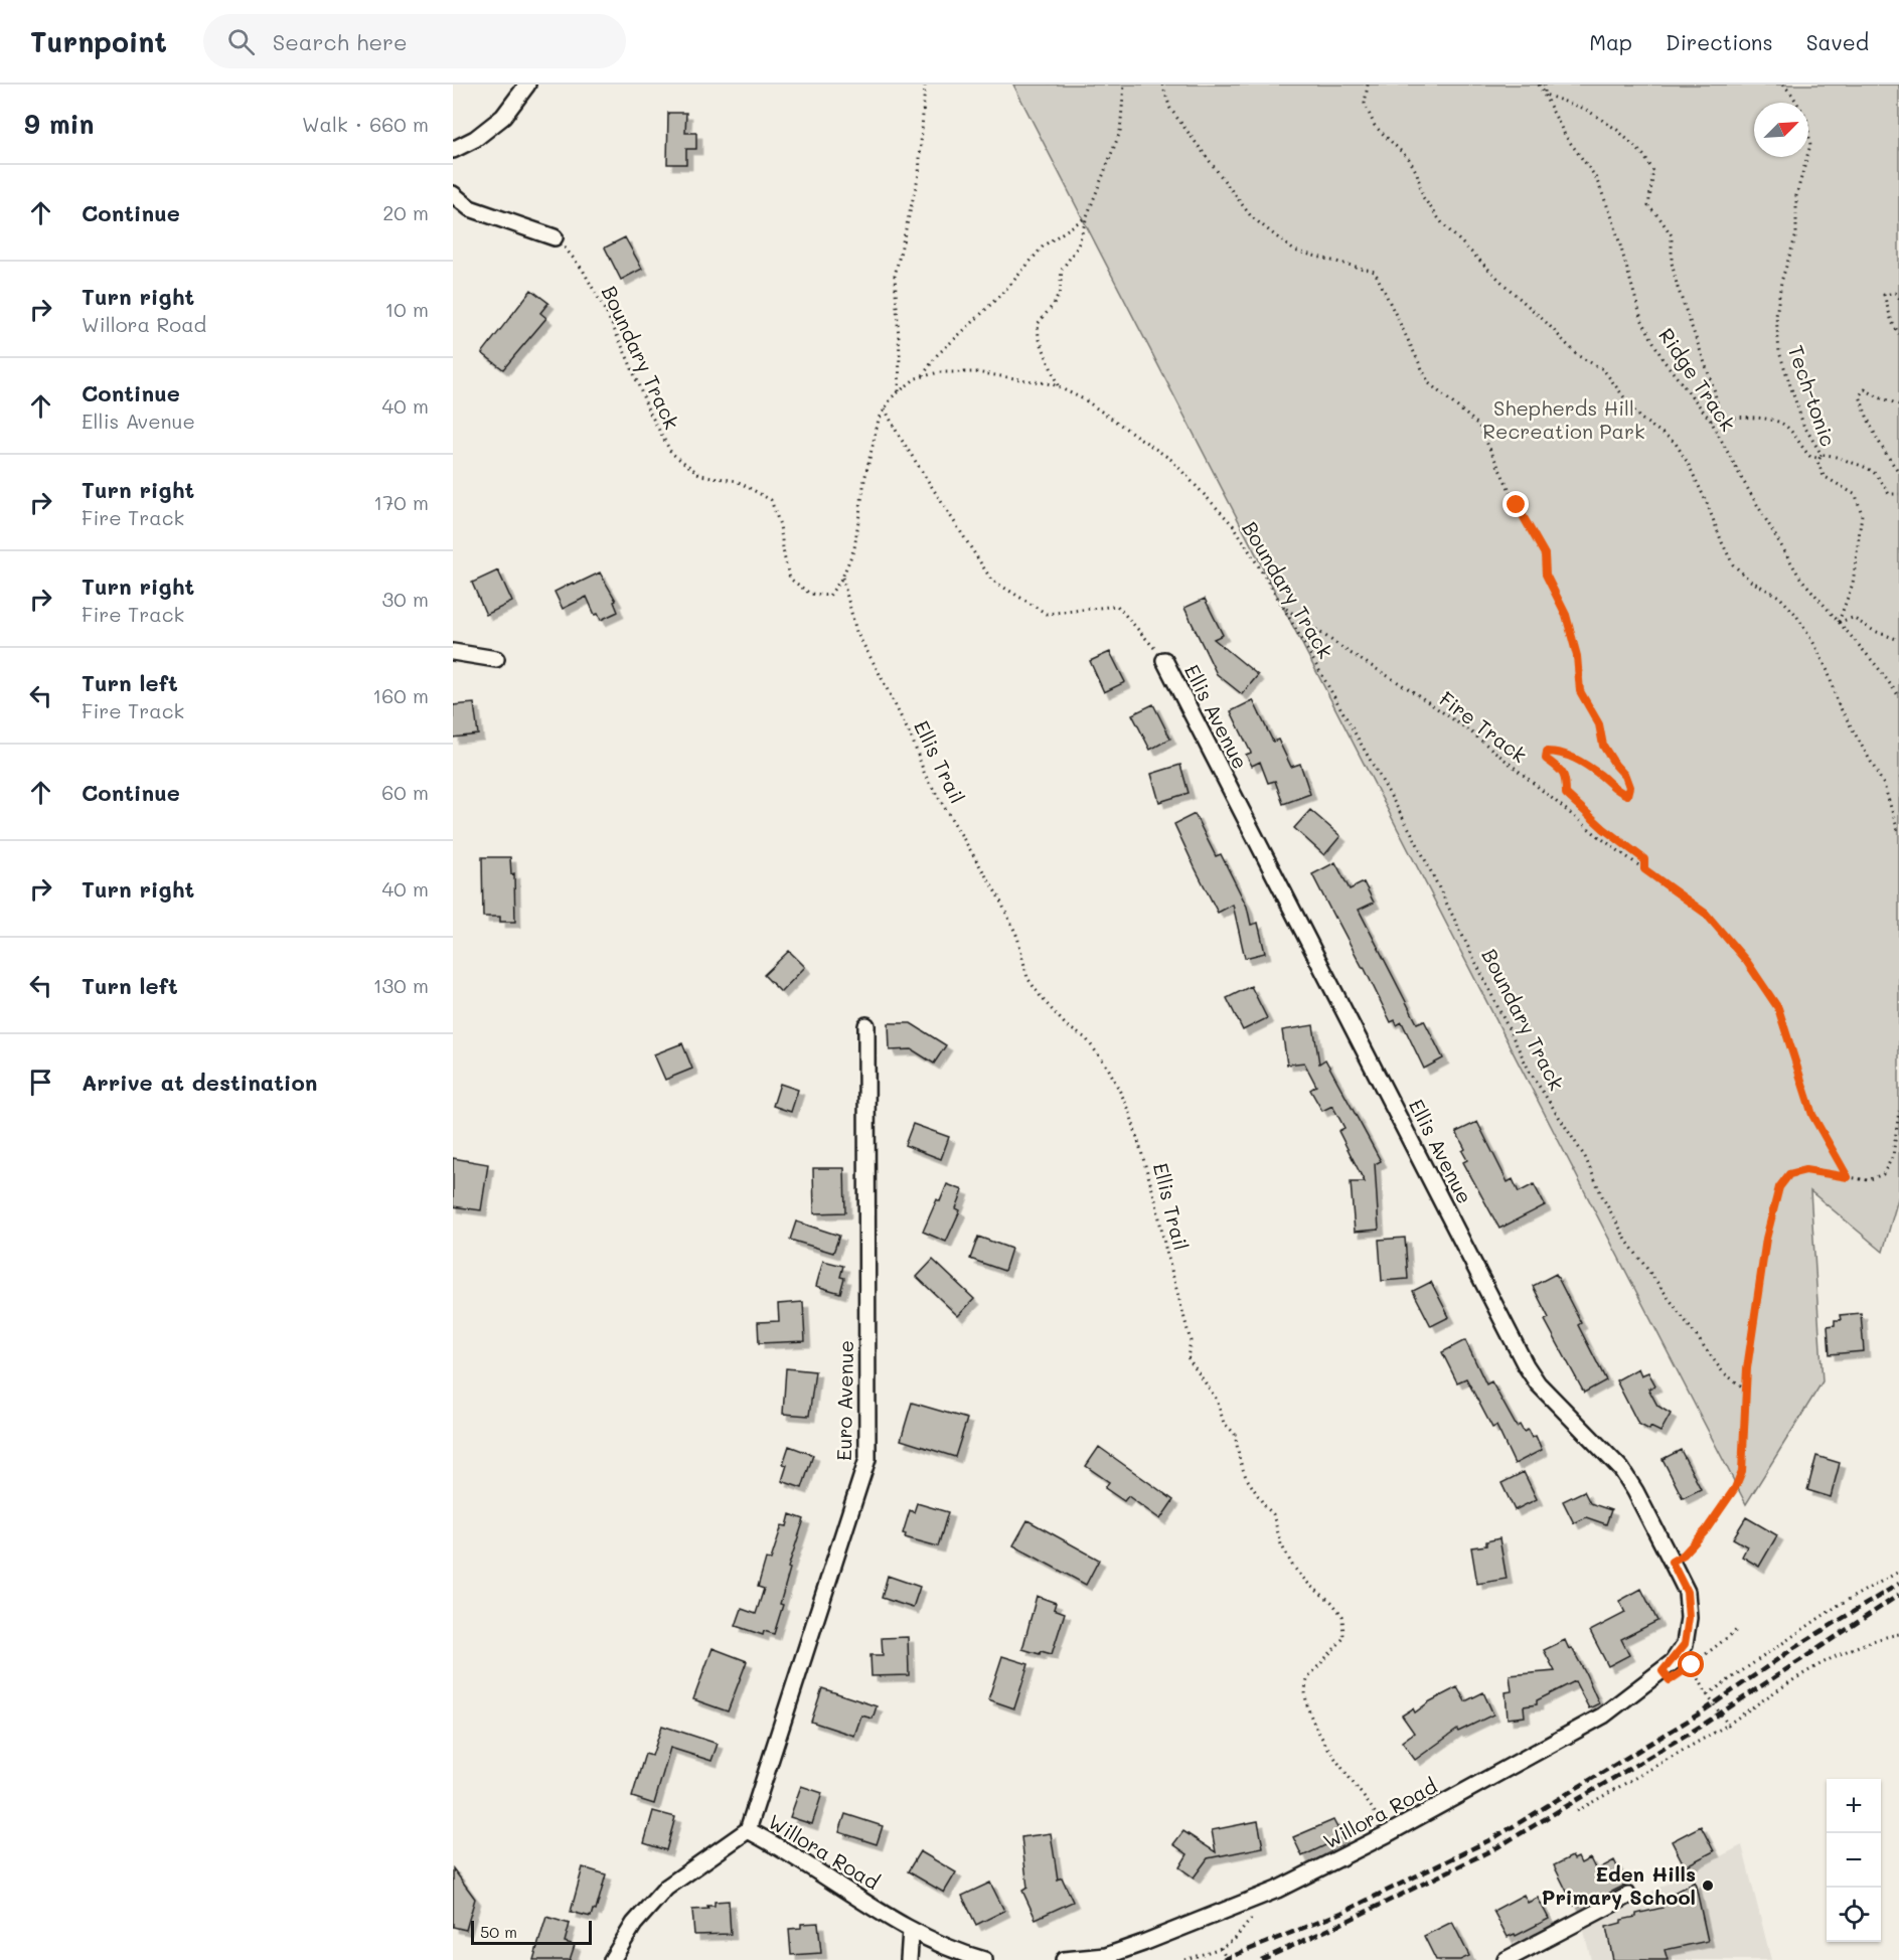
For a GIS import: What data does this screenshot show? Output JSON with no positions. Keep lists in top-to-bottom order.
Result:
{
  "streets": {
    "street": ["Ellis Avenue", "Euro Avenue", "Willora Road"],
    "path": [
      "Boundary Track",
      "Ridge Track",
      "Tech-tonic",
      "Fire Track",
      "Ellis Trail"
    ]
  },
  "crossings": [
    ["Boundary Track", "Fire Track"],
    ["Boundary Track", "Ellis Trail"],
    ["Ridge Track", "Tech-tonic"],
    ["Ellis Avenue", "Willora Road"],
    ["Ellis Trail", "Willora Road"],
    ["Euro Avenue", "Willora Road"]
  ],
  "parks": ["Shepherds Hill Recreation Park"],
  "places": ["Eden Hills Primary School"],
  "scale_bar": "50 m",
  "north": "top right",
  "page": {
    "header": "Turnpoint",
    "search": "Search here",
    "nav": ["Map", "Directions", "Saved"],
    "heading": ["9 min", "Walk · 660 m"],
    "list": [
      ["Continue", "20 m"],
      ["Turn right", "Willora Road", "10 m"],
      ["Continue", "Ellis Avenue", "40 m"],
      ["Turn right", "Fire Track", "170 m"],
      ["Turn right", "Fire Track", "30 m"],
      ["Turn left", "Fire Track", "160 m"],
      ["Continue", "60 m"],
      ["Turn right", "40 m"],
      ["Turn left", "130 m"],
      "Arrive at destination"
    ],
    "map_buttons": ["+", "−"],
    "scale": "50 m"
  }
}
